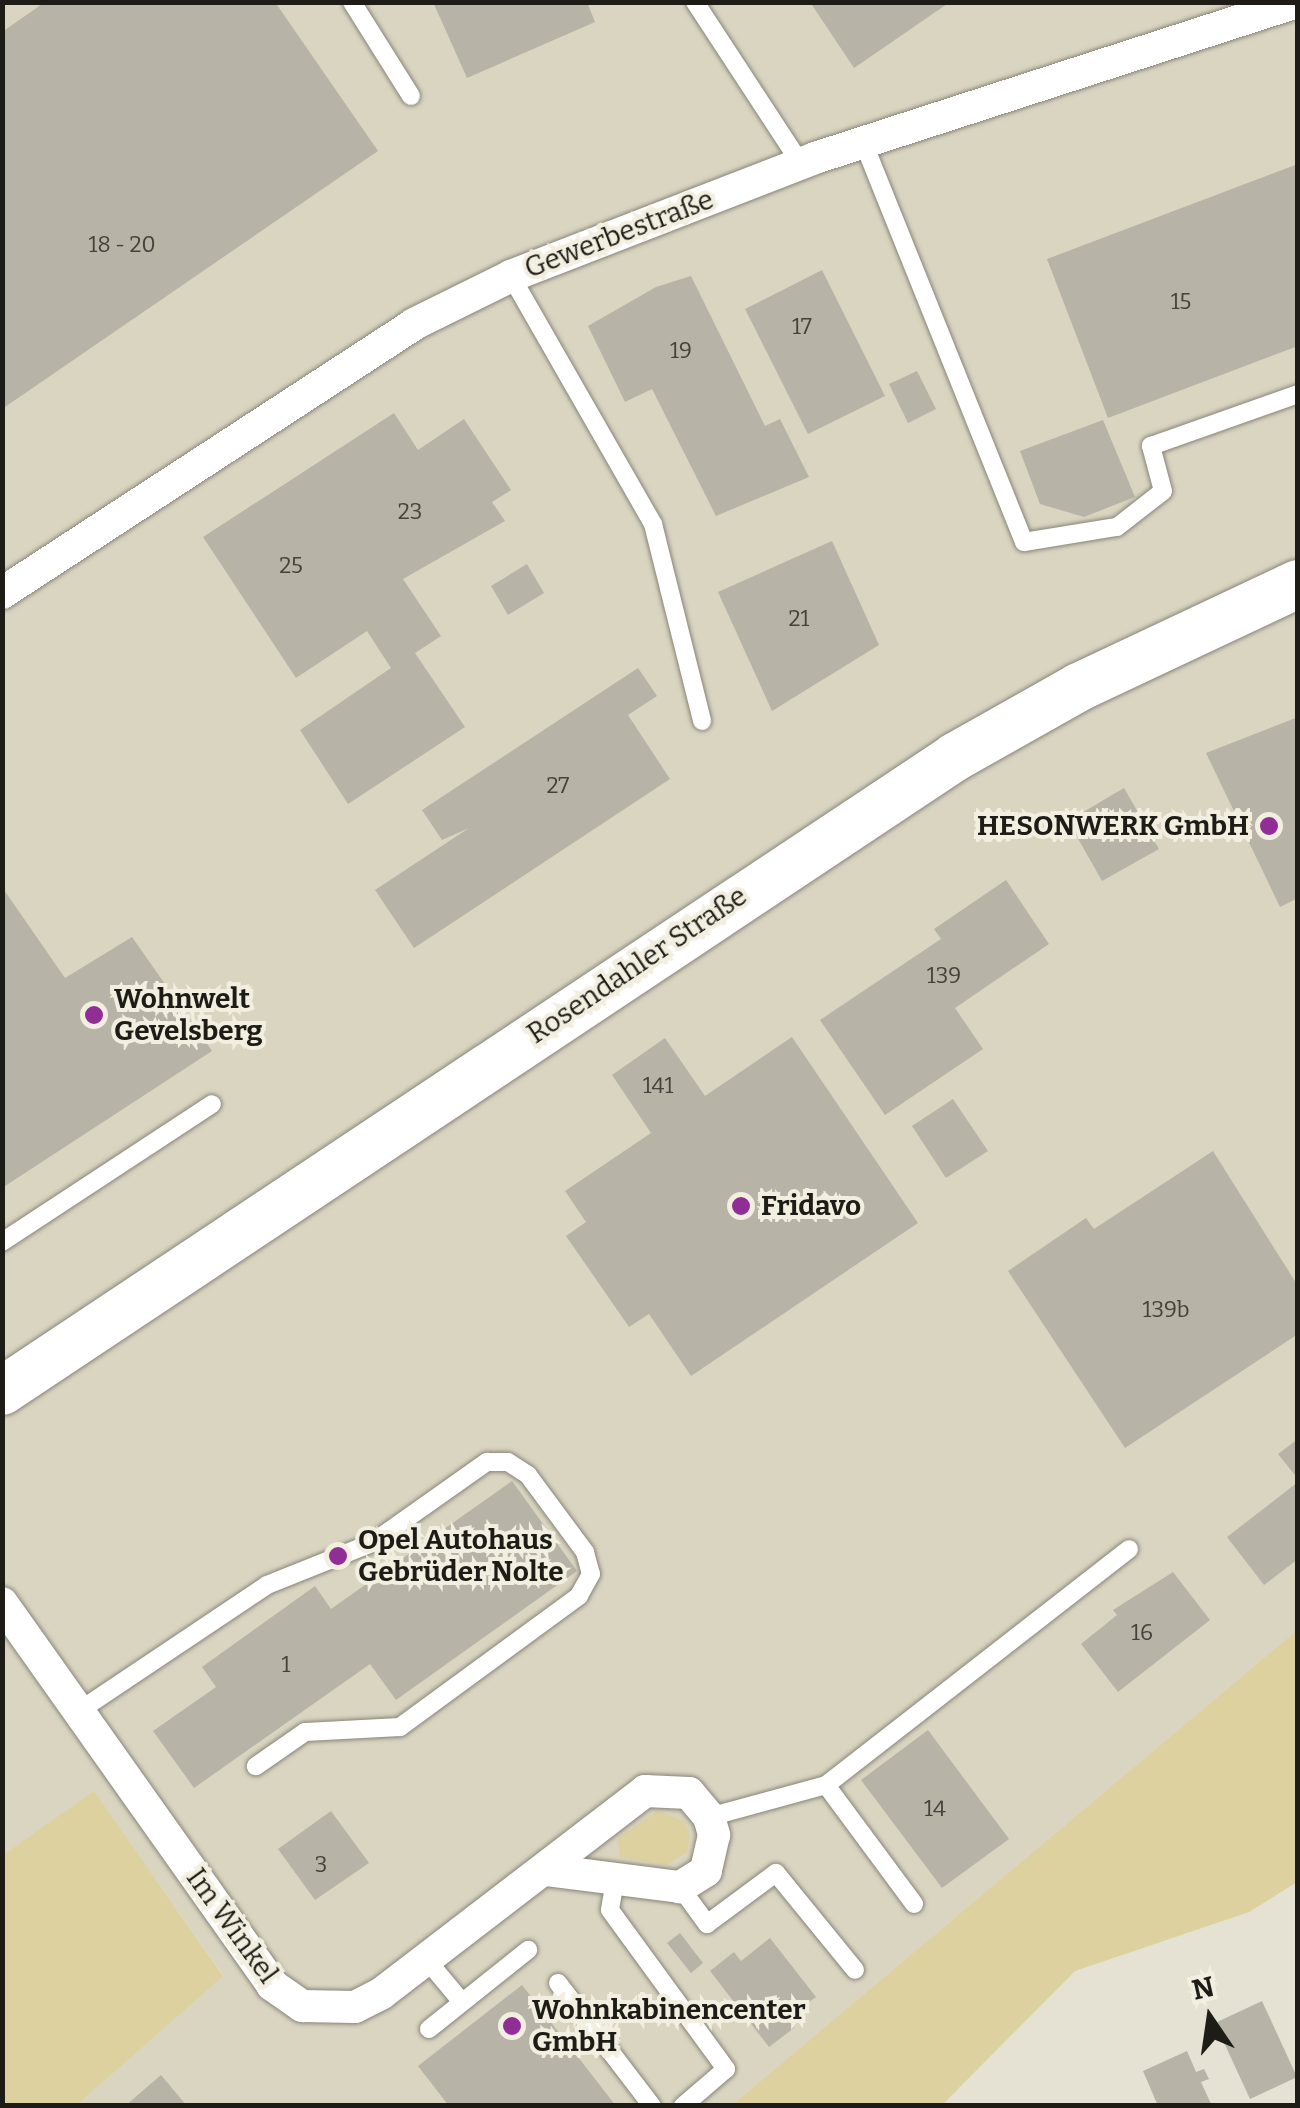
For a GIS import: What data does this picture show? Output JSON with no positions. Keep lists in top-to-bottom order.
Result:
{
  "streets": {
    "main road": ["Rosendahler Straße"],
    "street": ["Gewerbestraße", "Im Winkel"]
  },
  "places": [
    "HESONWERK GmbH",
    "Wohnwelt Gevelsberg",
    "Fridavo",
    "Opel Autohaus Gebrüder Nolte",
    "Wohnkabinencenter GmbH"
  ],
  "house_numbers": [
    "18 - 20",
    "15",
    "17",
    "19",
    "23",
    "25",
    "21",
    "27",
    "139",
    "141",
    "139b",
    "16",
    "1",
    "14",
    "3"
  ],
  "north": "top"
}
